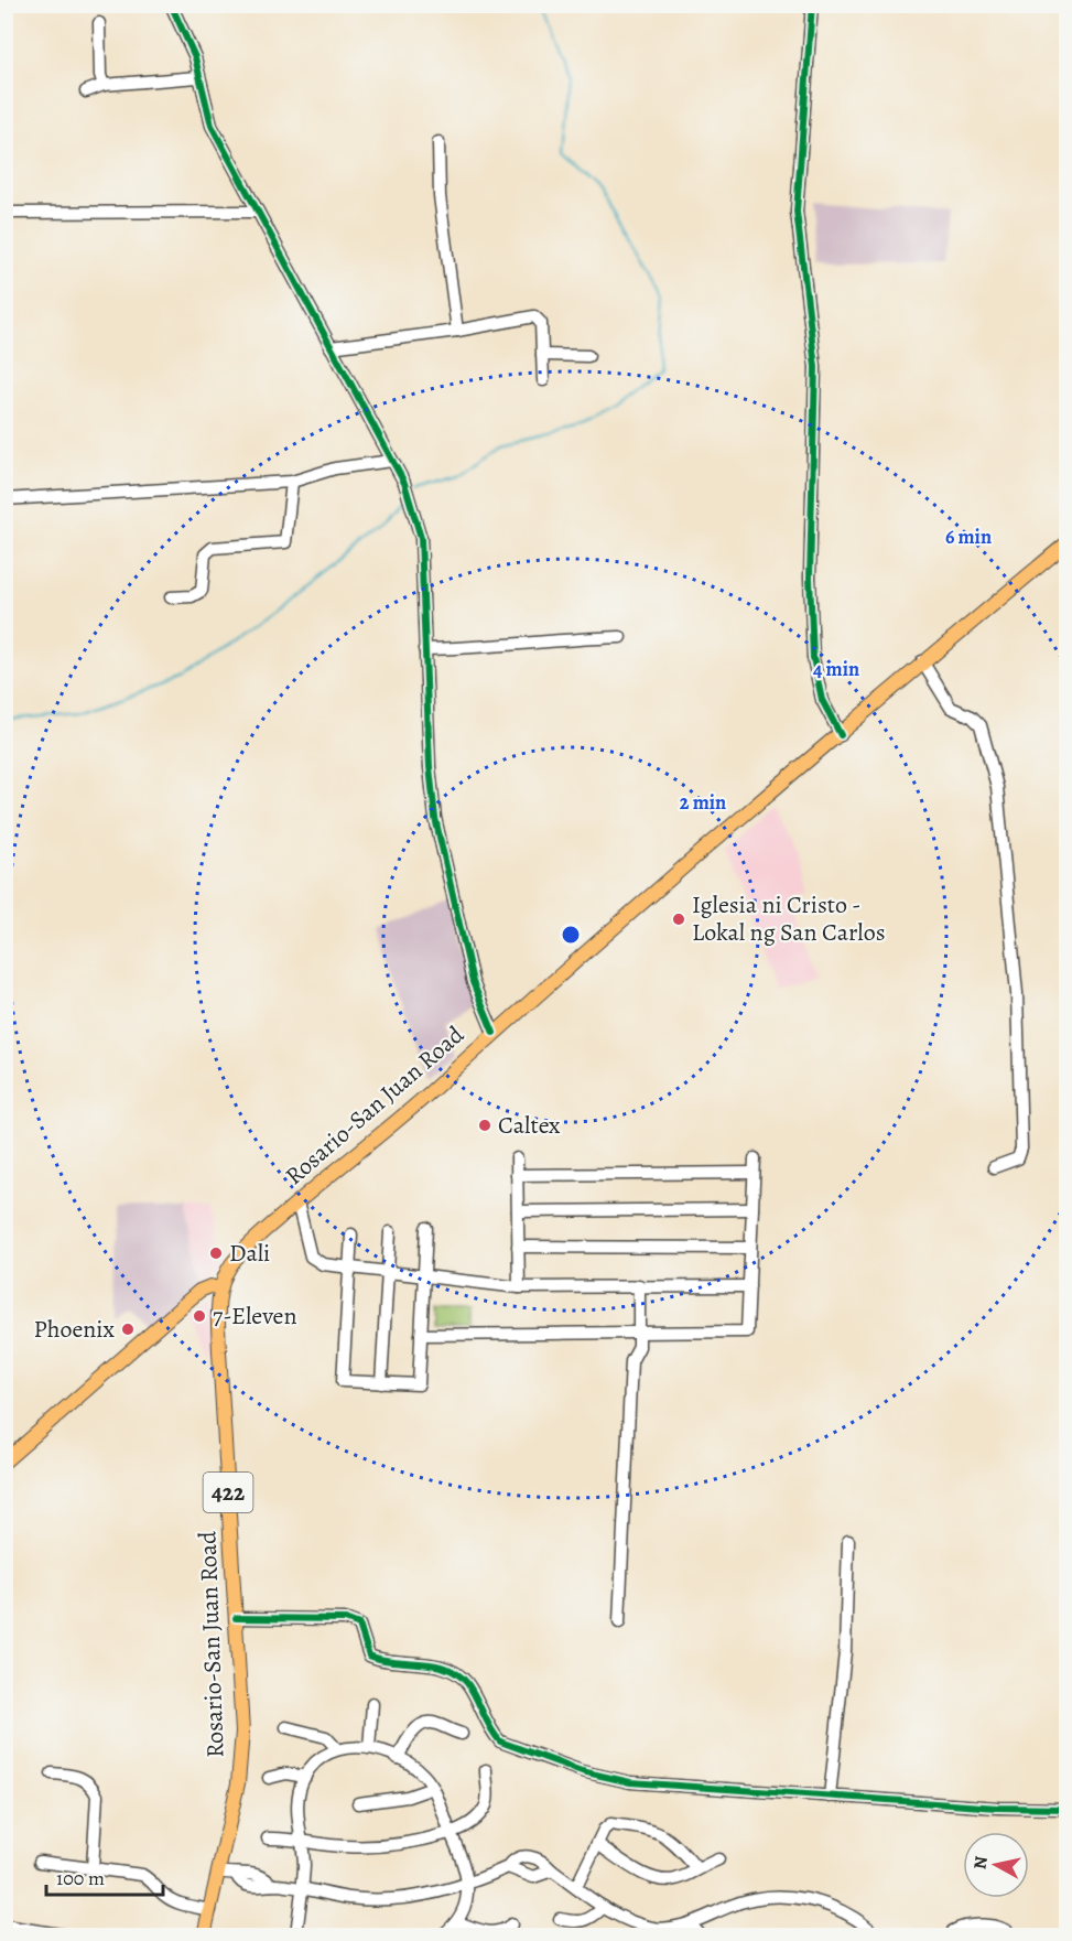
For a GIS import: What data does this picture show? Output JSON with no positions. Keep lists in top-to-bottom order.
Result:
{
  "streets": {
    "main road": ["Rosario-San Juan Road", "422"]
  },
  "places": [
    "Iglesia ni Cristo - Lokal ng San Carlos",
    "Caltex",
    "Dali",
    "7-Eleven",
    "Phoenix"
  ],
  "scale_bar": "100 m",
  "north": "left",
  "rings": ["6 min", "4 min", "2 min"]
}
